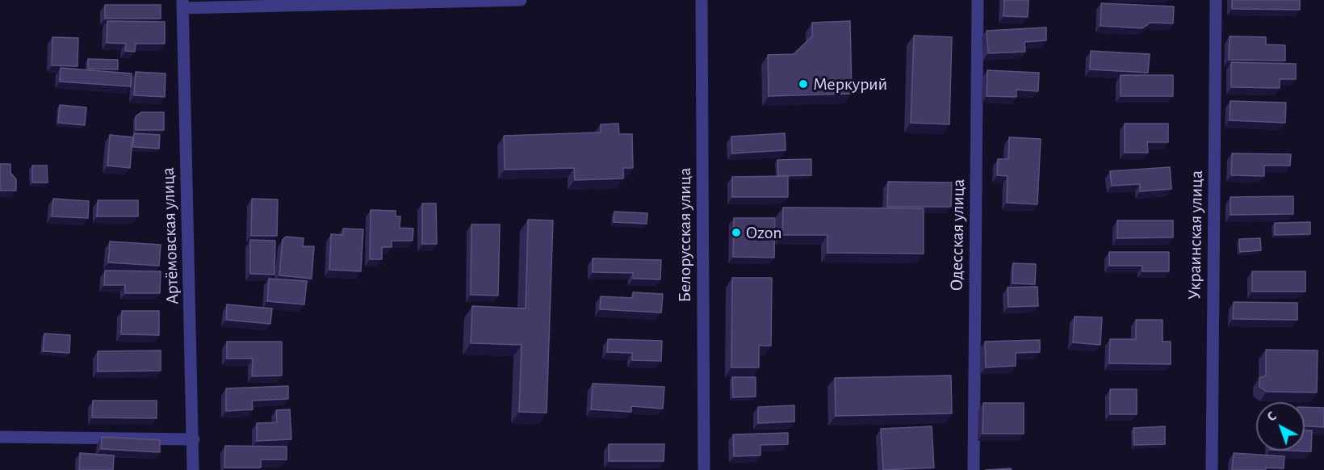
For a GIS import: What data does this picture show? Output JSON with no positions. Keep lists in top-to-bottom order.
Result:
{
  "streets": {
    "street": [
      "Белорусская улица",
      "Одесская улица",
      "Украинская улица",
      "Артёмовская улица"
    ]
  },
  "places": ["Меркурий", "Ozon"],
  "north": "top left"
}
